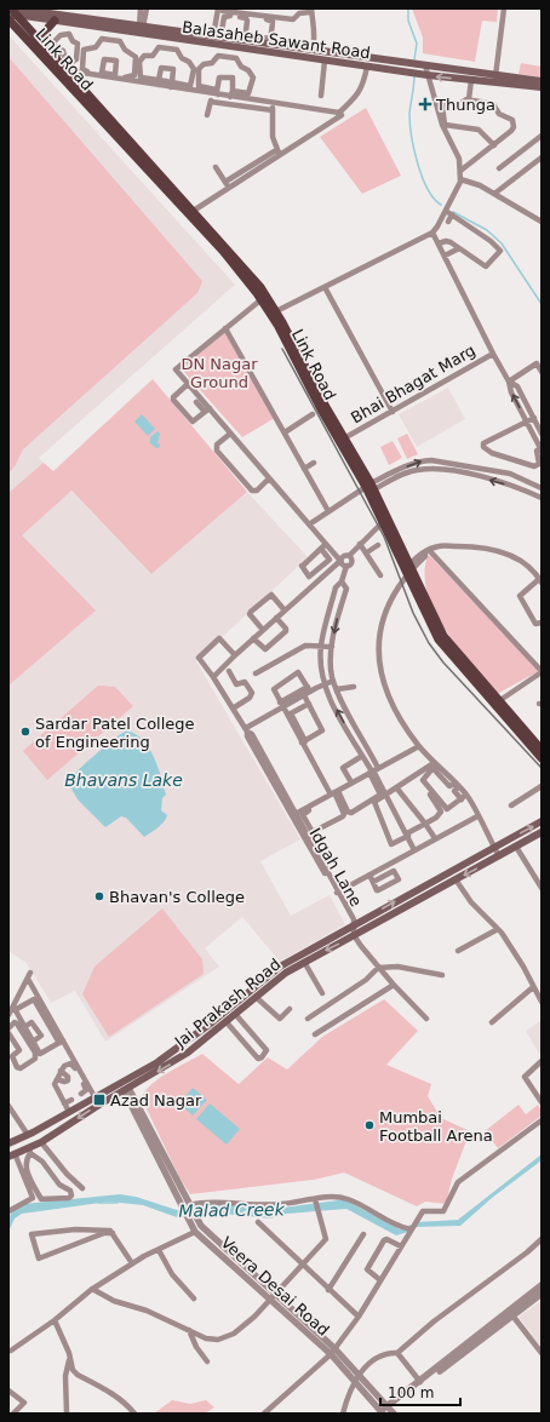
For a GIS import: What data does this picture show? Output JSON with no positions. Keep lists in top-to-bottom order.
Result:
{
  "streets": {
    "main road": ["Balasaheb Sawant Road", "Link Road", "Jai Prakash Road"],
    "street": ["Bhai Bhagat Marg", "Idgah Lane", "Veera Desai Road"]
  },
  "crossings": [
    ["Balasaheb Sawant Road", "Link Road"],
    ["Idgah Lane", "Jai Prakash Road"],
    ["Jai Prakash Road", "Veera Desai Road"]
  ],
  "water": ["Bhavans Lake", "Malad Creek"],
  "parks": ["DN Nagar Ground"],
  "places": {
    "health": ["Thunga"],
    "other": ["Sardar Patel College of Engineering", "Bhavan's College", "Mumbai Football Arena"],
    "transit": ["Azad Nagar"]
  },
  "scale_bar": "100 m"
}
